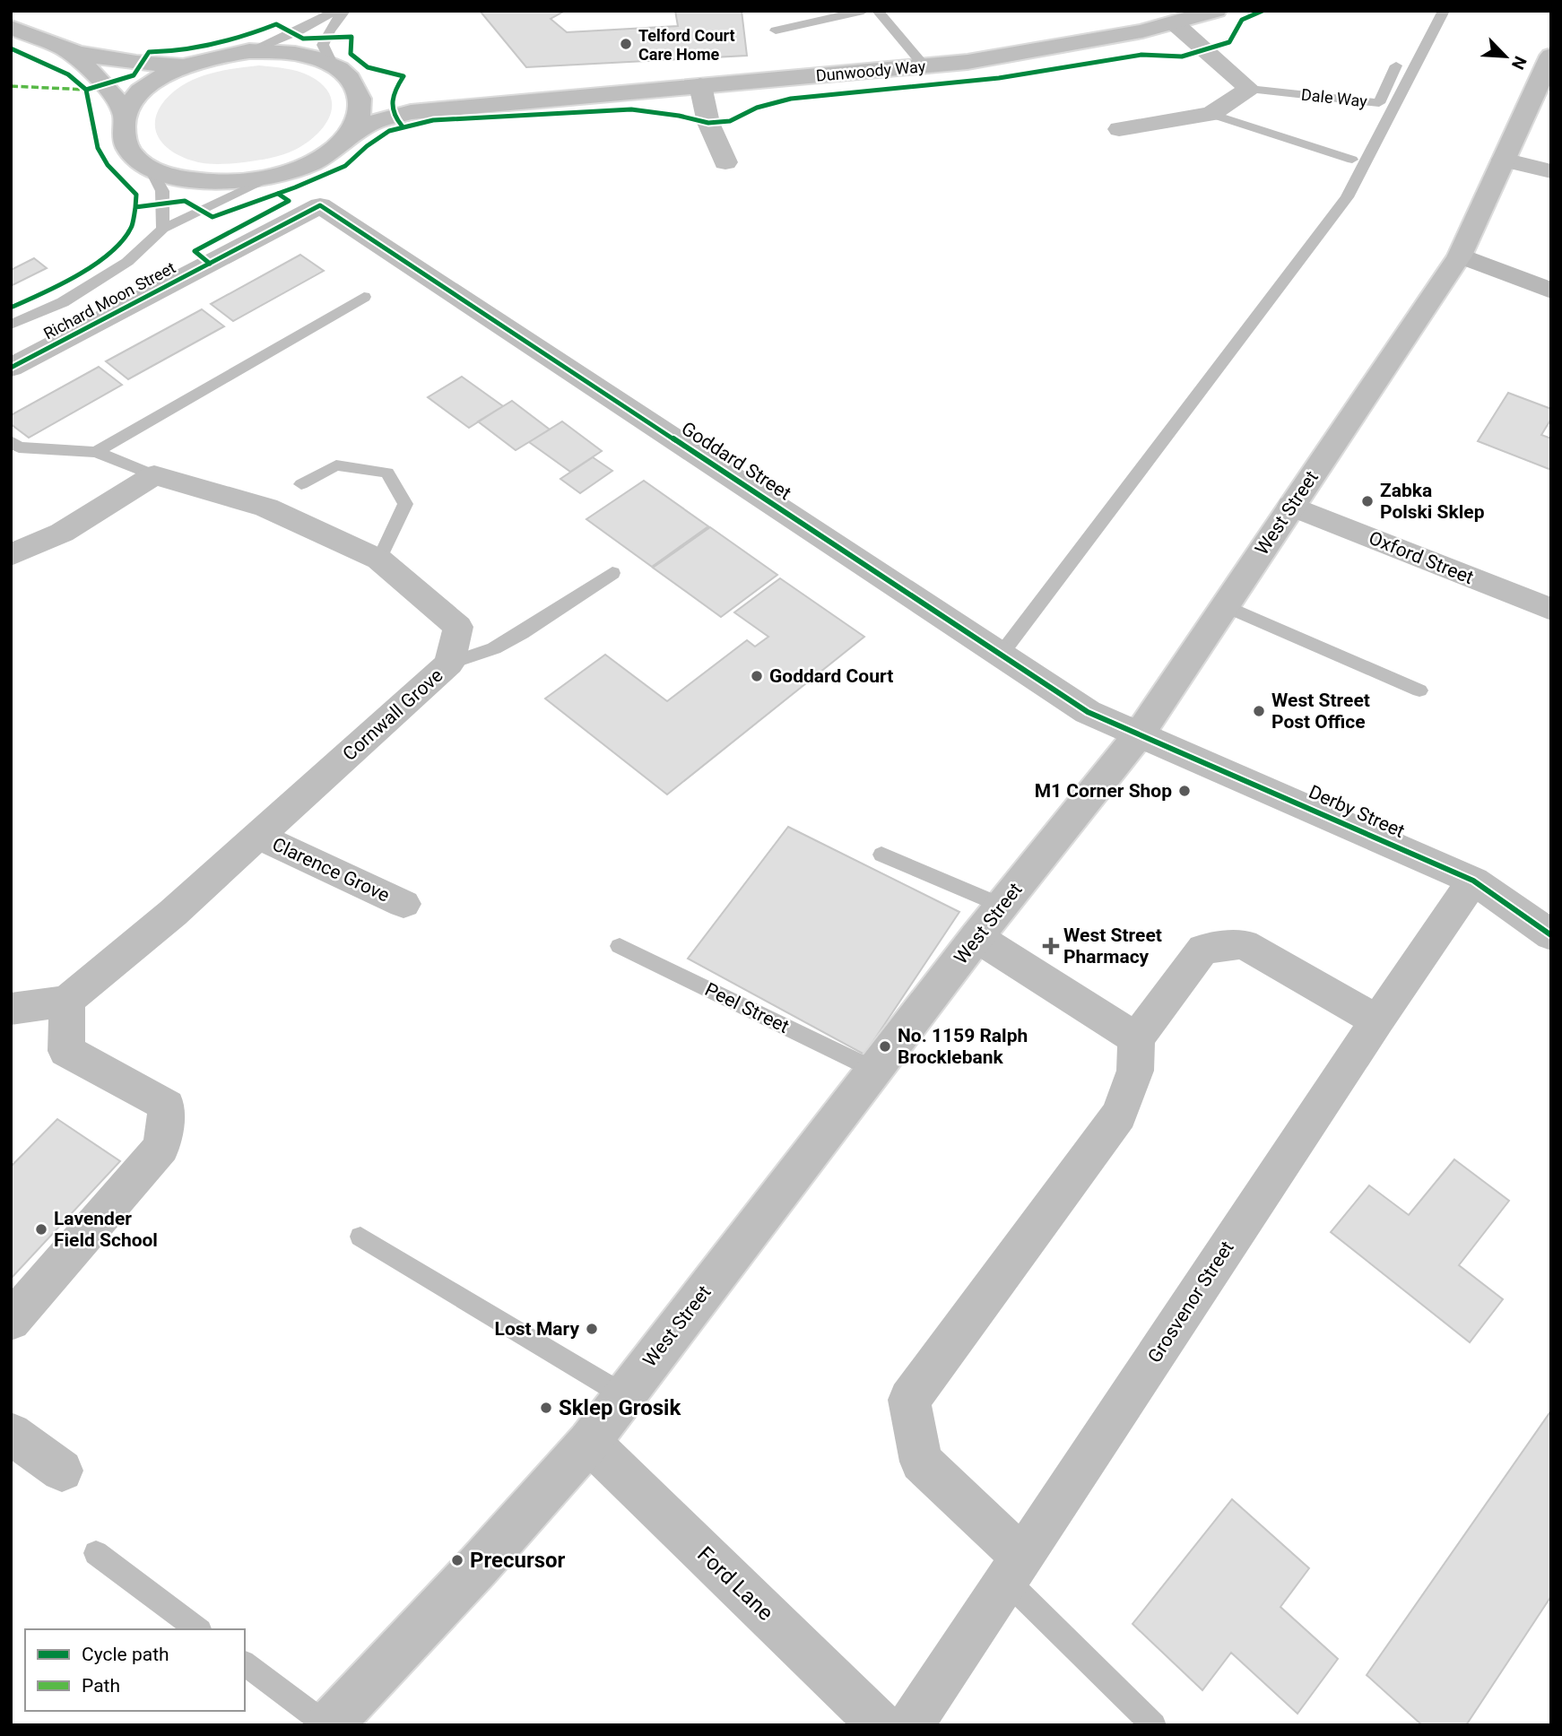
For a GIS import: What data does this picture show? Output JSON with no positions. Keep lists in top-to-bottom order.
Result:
{
  "streets": {
    "street": [
      "Dunwoody Way",
      "Richard Moon Street",
      "Goddard Street",
      "West Street",
      "Oxford Street",
      "Cornwall Grove",
      "Derby Street",
      "Clarence Grove",
      "Grosvenor Street",
      "Ford Lane"
    ],
    "lane": ["Dale Way", "Peel Street"]
  },
  "crossings": [
    ["Richard Moon Street", "Goddard Street"],
    ["Goddard Street", "West Street"],
    ["Goddard Street", "Derby Street"],
    ["West Street", "Oxford Street"],
    ["West Street", "Derby Street"],
    ["West Street", "Peel Street"],
    ["West Street", "Ford Lane"],
    ["Cornwall Grove", "Clarence Grove"],
    ["Derby Street", "Grosvenor Street"]
  ],
  "places": {
    "other": [
      "Telford Court Care Home",
      "Zabka Polski Sklep",
      "Goddard Court",
      "West Street Post Office",
      "M1 Corner Shop",
      "No. 1159 Ralph Brocklebank",
      "Lavender Field School",
      "Lost Mary",
      "Sklep Grosik",
      "Precursor"
    ],
    "health": ["West Street Pharmacy"]
  },
  "legend": ["Cycle path", "Path"],
  "north": "bottom right"
}
